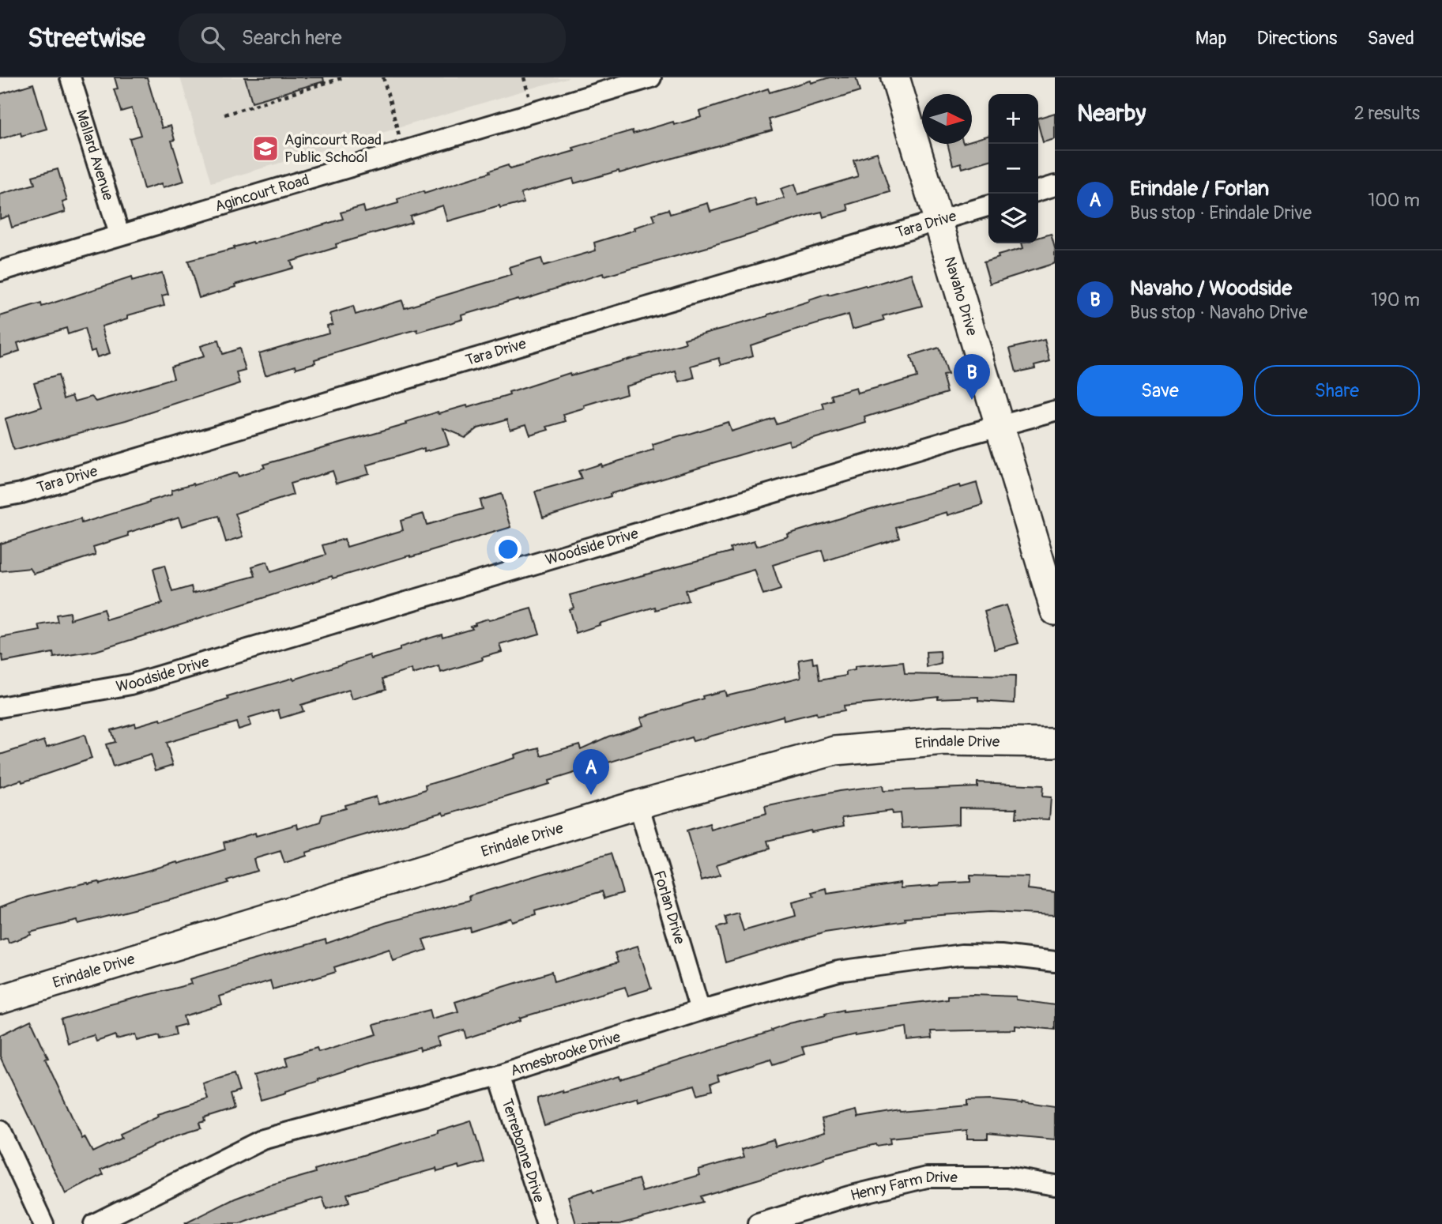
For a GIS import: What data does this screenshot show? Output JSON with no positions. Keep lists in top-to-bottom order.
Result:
{
  "streets": {
    "street": [
      "Mallard Avenue",
      "Agincourt Road",
      "Tara Drive",
      "Navaho Drive",
      "Woodside Drive",
      "Erindale Drive",
      "Forlan Drive",
      "Amesbrooke Drive",
      "Terrebonne Drive",
      "Henry Farm Drive"
    ]
  },
  "crossings": [
    ["Mallard Avenue", "Agincourt Road"],
    ["Tara Drive", "Navaho Drive"],
    ["Navaho Drive", "Woodside Drive"],
    ["Erindale Drive", "Forlan Drive"],
    ["Forlan Drive", "Amesbrooke Drive"],
    ["Amesbrooke Drive", "Terrebonne Drive"]
  ],
  "places": {
    "school or university": ["Agincourt Road Public School"]
  },
  "north": "right",
  "page": {
    "header": "Streetwise",
    "search": "Search here",
    "nav": ["Map", "Directions", "Saved"],
    "heading": ["Nearby", "2 results"],
    "map_buttons": ["+", "−"],
    "list": [
      {
        "mark": "A",
        "name": "Erindale / Forlan",
        "note": "Bus stop · Erindale Drive",
        "value": "100 m"
      },
      {
        "mark": "B",
        "name": "Navaho / Woodside",
        "note": "Bus stop · Navaho Drive",
        "value": "190 m"
      }
    ],
    "buttons": ["Save", "Share"],
    "pins": ["B", "A"]
  }
}
